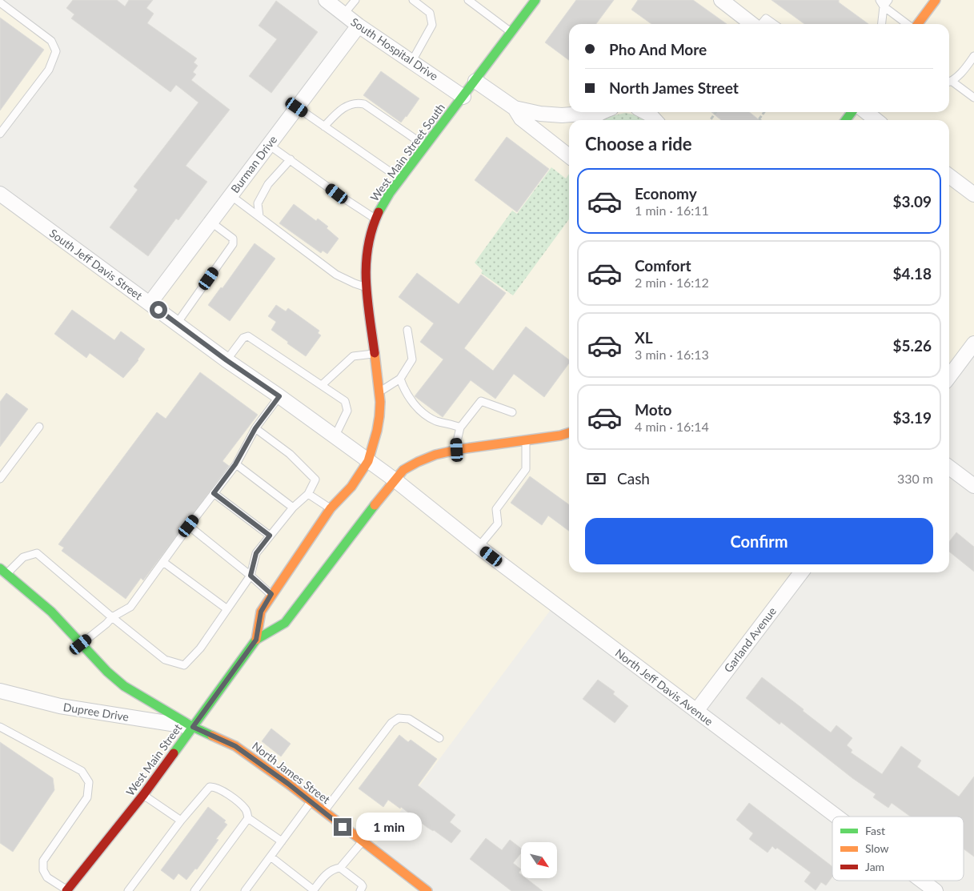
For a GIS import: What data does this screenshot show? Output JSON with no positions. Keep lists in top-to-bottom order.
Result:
{
  "streets": {
    "main road": ["West Main Street South", "West Main Street", "North James Street"],
    "street": [
      "South Hospital Drive",
      "Burman Drive",
      "South Jeff Davis Street",
      "Garland Avenue",
      "North Jeff Davis Avenue",
      "Dupree Drive"
    ]
  },
  "crossings": [
    ["South Hospital Drive", "West Main Street South"],
    ["South Hospital Drive", "Burman Drive"],
    ["West Main Street South", "South Jeff Davis Street"],
    ["West Main Street South", "West Main Street"],
    ["Burman Drive", "South Jeff Davis Street"],
    ["South Jeff Davis Street", "North Jeff Davis Avenue"],
    ["South Jeff Davis Street", "West Main Street"],
    ["Garland Avenue", "North Jeff Davis Avenue"],
    ["North Jeff Davis Avenue", "West Main Street"],
    ["Dupree Drive", "West Main Street"],
    ["Dupree Drive", "North James Street"],
    ["West Main Street", "North James Street"]
  ],
  "legend": ["Fast", "Slow", "Jam"],
  "north": "bottom right",
  "page": {
    "banner": ["Pho And More", "North James Street"],
    "heading": "Choose a ride",
    "list": [
      {
        "name": "Economy",
        "note": "1 min · 16:11",
        "value": "$3.09"
      },
      {
        "name": "Comfort",
        "note": "2 min · 16:12",
        "value": "$4.18"
      },
      {
        "name": "XL",
        "note": "3 min · 16:13",
        "value": "$5.26"
      },
      {
        "name": "Moto",
        "note": "4 min · 16:14",
        "value": "$3.19"
      }
    ],
    "pay": ["Cash", "330 m"],
    "buttons": "Confirm",
    "bubble": "1 min"
  }
}
